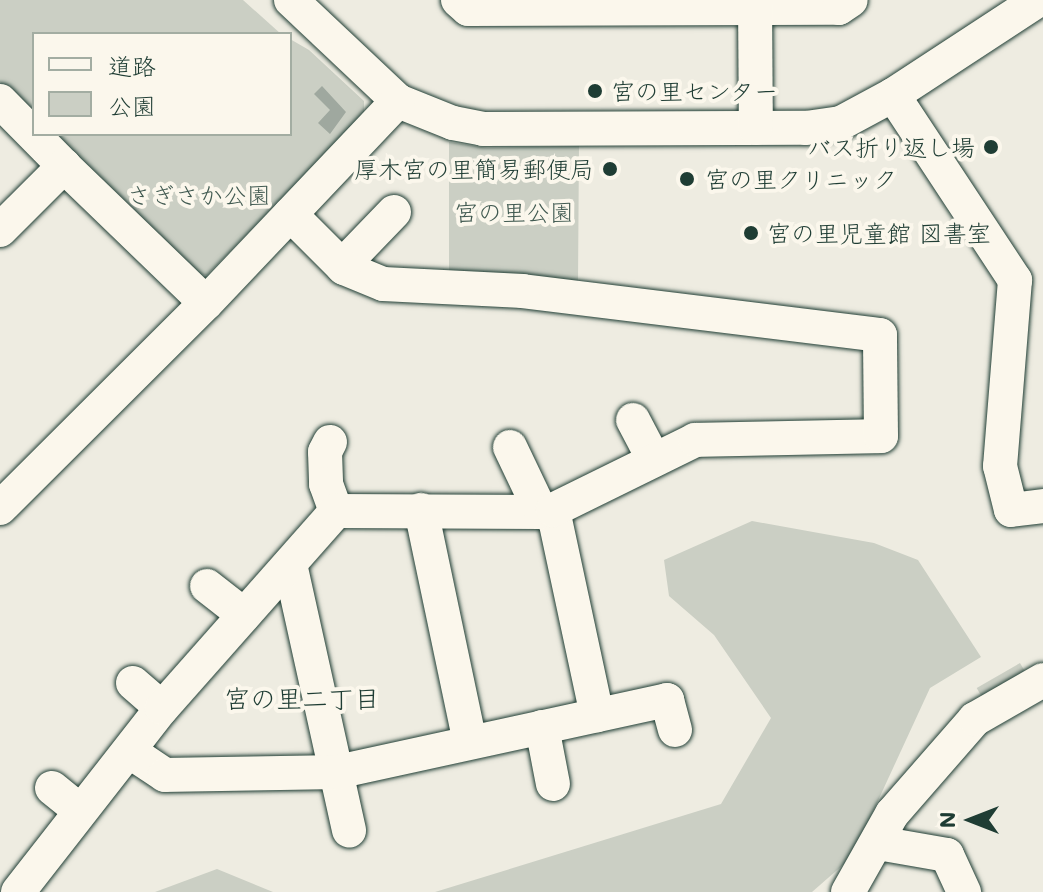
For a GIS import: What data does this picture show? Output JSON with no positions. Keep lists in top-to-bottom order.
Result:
{
  "districts": ["宮の里二丁目"],
  "parks": ["さぎさか公園", "宮の里公園"],
  "places": [
    "宮の里センター",
    "バス折り返し場",
    "厚木宮の里簡易郵便局",
    "宮の里クリニック",
    "宮の里児童館 図書室"
  ],
  "legend": ["道路", "公園"],
  "north": "left"
}
